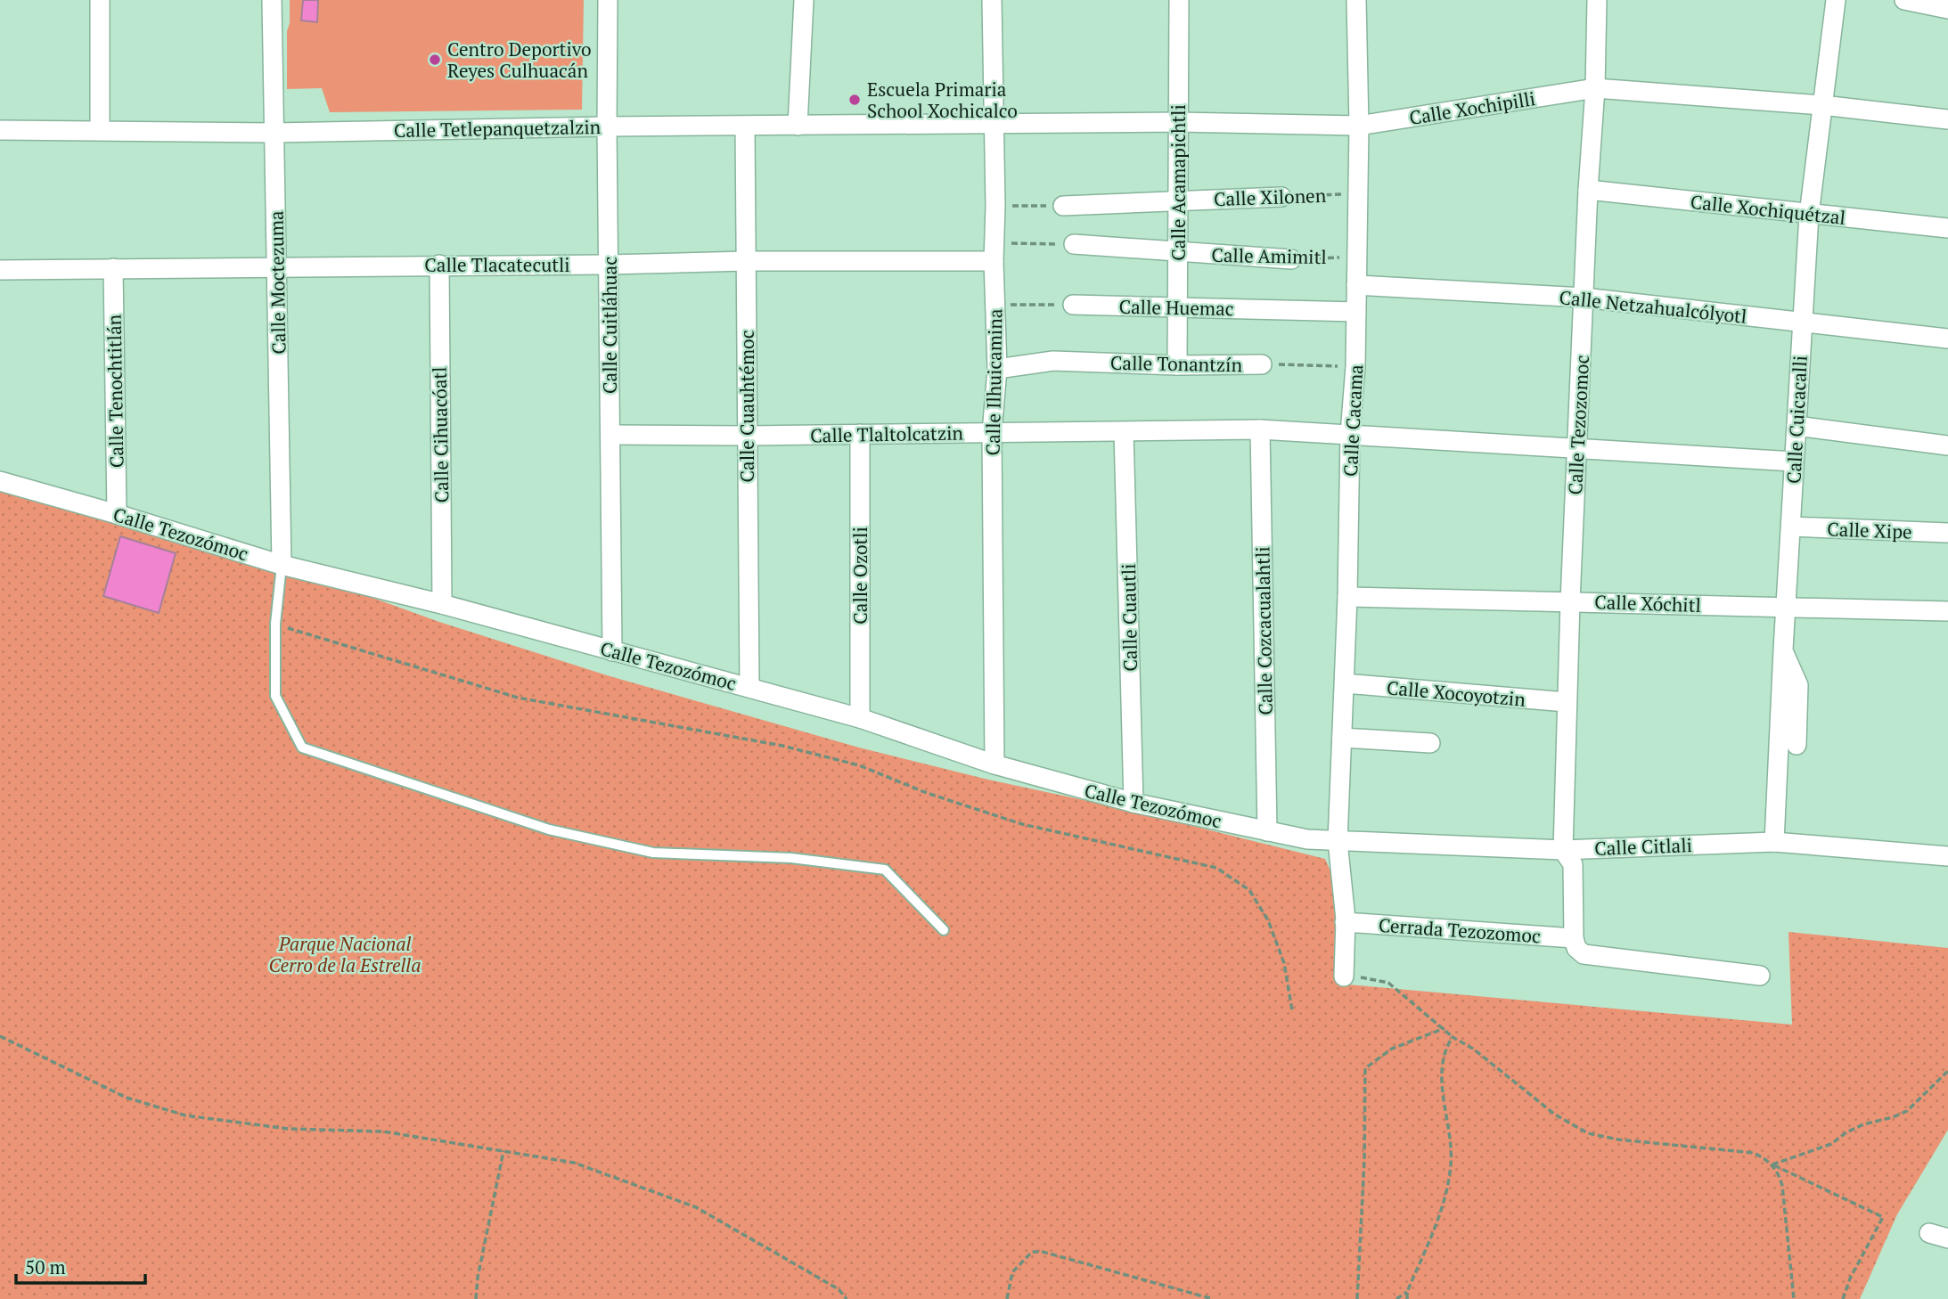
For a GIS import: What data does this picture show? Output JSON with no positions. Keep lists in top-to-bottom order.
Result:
{
  "streets": {
    "street": [
      "Calle Xochipilli",
      "Calle Tetlepanquetzalzin",
      "Calle Acamapichtli",
      "Calle Xilonen",
      "Calle Xochiquétzal",
      "Calle Amimitl",
      "Calle Tlacatecutli",
      "Calle Moctezuma",
      "Calle Netzahualcólyotl",
      "Calle Huemac",
      "Calle Cuitláhuac",
      "Calle Tonantzín",
      "Calle Ilhuicamina",
      "Calle Tenochtitlán",
      "Calle Cuauhtémoc",
      "Calle Cuicacalli",
      "Calle Cacama",
      "Calle Tezozomoc",
      "Calle Tlaltolcatzin",
      "Calle Cihuacóatl",
      "Calle Xipe",
      "Calle Tezozómoc",
      "Calle Ozotli",
      "Calle Xóchitl",
      "Calle Cuautli",
      "Calle Cozcacualahtli",
      "Calle Xocoyotzin",
      "Calle Citlali",
      "Cerrada Tezozomoc"
    ]
  },
  "crossings": [
    ["Calle Xochipilli", "Calle Tetlepanquetzalzin"],
    ["Calle Xochipilli", "Calle Acamapichtli"],
    ["Calle Xochipilli", "Calle Ilhuicamina"],
    ["Calle Xochipilli", "Calle Cuicacalli"],
    ["Calle Xochipilli", "Calle Cacama"],
    ["Calle Xochipilli", "Calle Tezozomoc"],
    ["Calle Tetlepanquetzalzin", "Calle Moctezuma"],
    ["Calle Tetlepanquetzalzin", "Calle Cuitláhuac"],
    ["Calle Tetlepanquetzalzin", "Calle Ilhuicamina"],
    ["Calle Tetlepanquetzalzin", "Calle Cuauhtémoc"],
    ["Calle Acamapichtli", "Calle Xilonen"],
    ["Calle Acamapichtli", "Calle Amimitl"],
    ["Calle Acamapichtli", "Calle Huemac"],
    ["Calle Acamapichtli", "Calle Tonantzín"],
    ["Calle Xilonen", "Calle Cacama"],
    ["Calle Xochiquétzal", "Calle Cuicacalli"],
    ["Calle Xochiquétzal", "Calle Tezozomoc"],
    ["Calle Amimitl", "Calle Cacama"],
    ["Calle Tlacatecutli", "Calle Moctezuma"],
    ["Calle Tlacatecutli", "Calle Cuitláhuac"],
    ["Calle Tlacatecutli", "Calle Ilhuicamina"],
    ["Calle Tlacatecutli", "Calle Tenochtitlán"],
    ["Calle Tlacatecutli", "Calle Cuauhtémoc"],
    ["Calle Tlacatecutli", "Calle Cihuacóatl"],
    ["Calle Moctezuma", "Calle Tezozómoc"],
    ["Calle Netzahualcólyotl", "Calle Cuicacalli"],
    ["Calle Netzahualcólyotl", "Calle Cacama"],
    ["Calle Netzahualcólyotl", "Calle Tezozomoc"],
    ["Calle Huemac", "Calle Cacama"],
    ["Calle Cuitláhuac", "Calle Tlaltolcatzin"],
    ["Calle Cuitláhuac", "Calle Tezozómoc"],
    ["Calle Tonantzín", "Calle Ilhuicamina"],
    ["Calle Tonantzín", "Calle Cacama"],
    ["Calle Ilhuicamina", "Calle Tlaltolcatzin"],
    ["Calle Ilhuicamina", "Calle Tezozómoc"],
    ["Calle Tenochtitlán", "Calle Tezozómoc"],
    ["Calle Cuauhtémoc", "Calle Tlaltolcatzin"],
    ["Calle Cuauhtémoc", "Calle Tezozómoc"],
    ["Calle Cuicacalli", "Calle Xipe"],
    ["Calle Cuicacalli", "Calle Xóchitl"],
    ["Calle Cuicacalli", "Calle Citlali"],
    ["Calle Cacama", "Calle Tlaltolcatzin"],
    ["Calle Cacama", "Calle Tezozómoc"],
    ["Calle Cacama", "Calle Xóchitl"],
    ["Calle Cacama", "Calle Xocoyotzin"],
    ["Calle Cacama", "Calle Citlali"],
    ["Calle Cacama", "Cerrada Tezozomoc"],
    ["Calle Tezozomoc", "Calle Xóchitl"],
    ["Calle Tezozomoc", "Calle Xocoyotzin"],
    ["Calle Tezozomoc", "Calle Citlali"],
    ["Calle Tlaltolcatzin", "Calle Ozotli"],
    ["Calle Tlaltolcatzin", "Calle Cuautli"],
    ["Calle Tlaltolcatzin", "Calle Cozcacualahtli"],
    ["Calle Cihuacóatl", "Calle Tezozómoc"],
    ["Calle Tezozómoc", "Calle Ozotli"],
    ["Calle Tezozómoc", "Calle Cuautli"],
    ["Calle Tezozómoc", "Calle Cozcacualahtli"],
    ["Calle Tezozómoc", "Calle Citlali"]
  ],
  "parks": ["Parque Nacional Cerro de la Estrella"],
  "places": ["Centro Deportivo Reyes Culhuacán", "Escuela Primaria School Xochicalco"],
  "scale_bar": "50 m"
}
